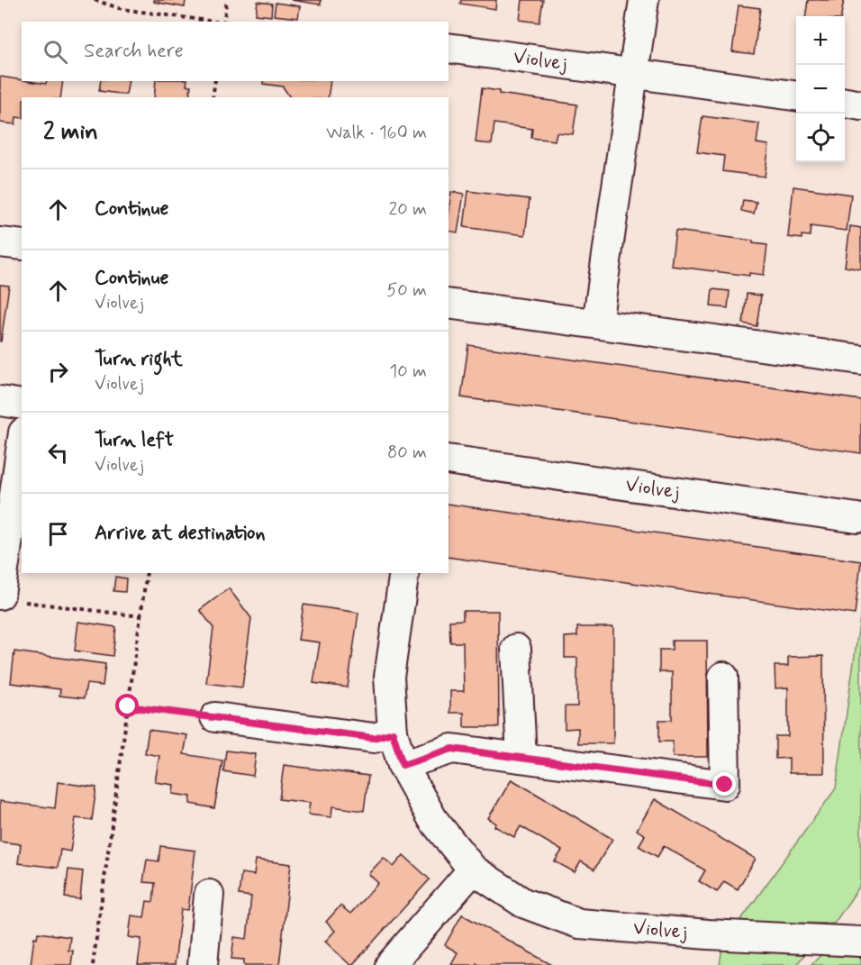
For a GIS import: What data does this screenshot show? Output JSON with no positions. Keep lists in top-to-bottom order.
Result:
{
  "streets": {
    "street": ["Violvej"]
  },
  "page": {
    "map_buttons": ["+", "−"],
    "search": "Search here",
    "heading": ["2 min", "Walk · 160 m"],
    "list": [
      ["Continue", "20 m"],
      ["Continue", "Violvej", "50 m"],
      ["Turn right", "Violvej", "10 m"],
      ["Turn left", "Violvej", "80 m"],
      "Arrive at destination"
    ]
  }
}
